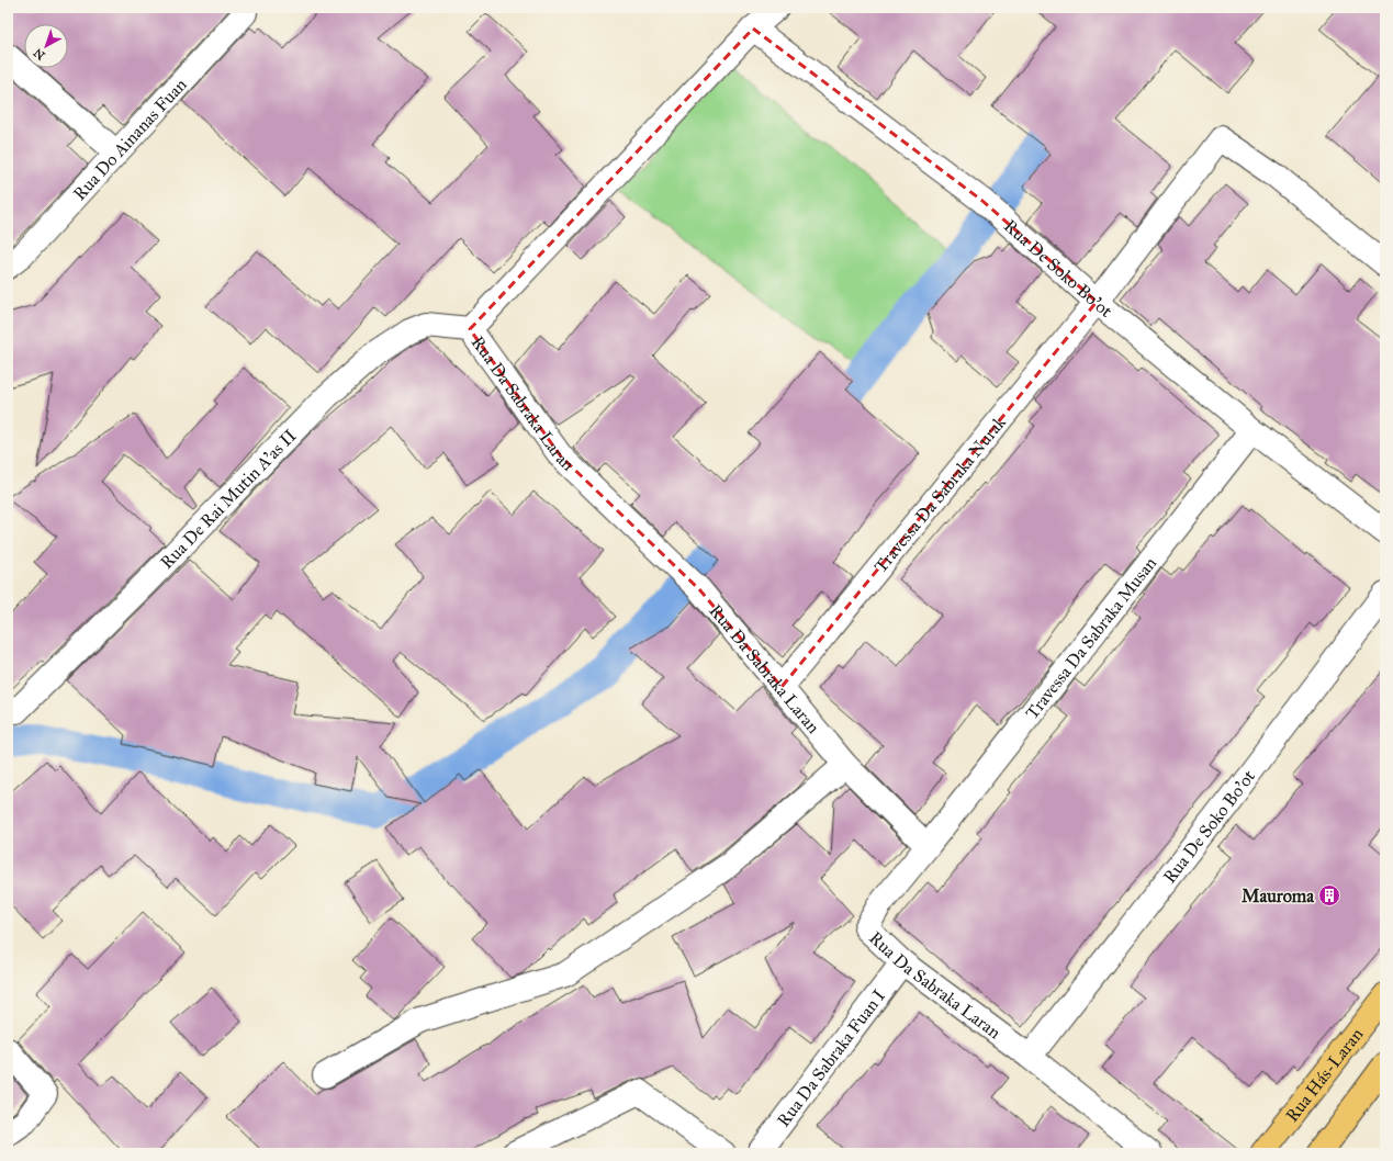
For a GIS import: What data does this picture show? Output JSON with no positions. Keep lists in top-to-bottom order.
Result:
{
  "streets": {
    "main road": ["Rua Hás-Laran"],
    "street": [
      "Rua Do Ainanas Fuan",
      "Rua De Soko Bo’ot",
      "Rua Da Sabraka Laran",
      "Travessa Da Sabraka Nurak",
      "Rua De Rai Mutin A’as II",
      "Travessa Da Sabraka Musan",
      "Rua Da Sabraka Fuan I"
    ]
  },
  "crossings": [
    ["Rua De Soko Bo’ot", "Rua Da Sabraka Laran"],
    ["Rua De Soko Bo’ot", "Travessa Da Sabraka Nurak"],
    ["Rua De Soko Bo’ot", "Travessa Da Sabraka Musan"],
    ["Rua Da Sabraka Laran", "Travessa Da Sabraka Nurak"],
    ["Rua Da Sabraka Laran", "Rua De Rai Mutin A’as II"],
    ["Rua Da Sabraka Laran", "Travessa Da Sabraka Musan"],
    ["Rua Da Sabraka Laran", "Rua Da Sabraka Fuan I"]
  ],
  "places": {
    "building": ["Mauroma"]
  },
  "north": "bottom left"
}
